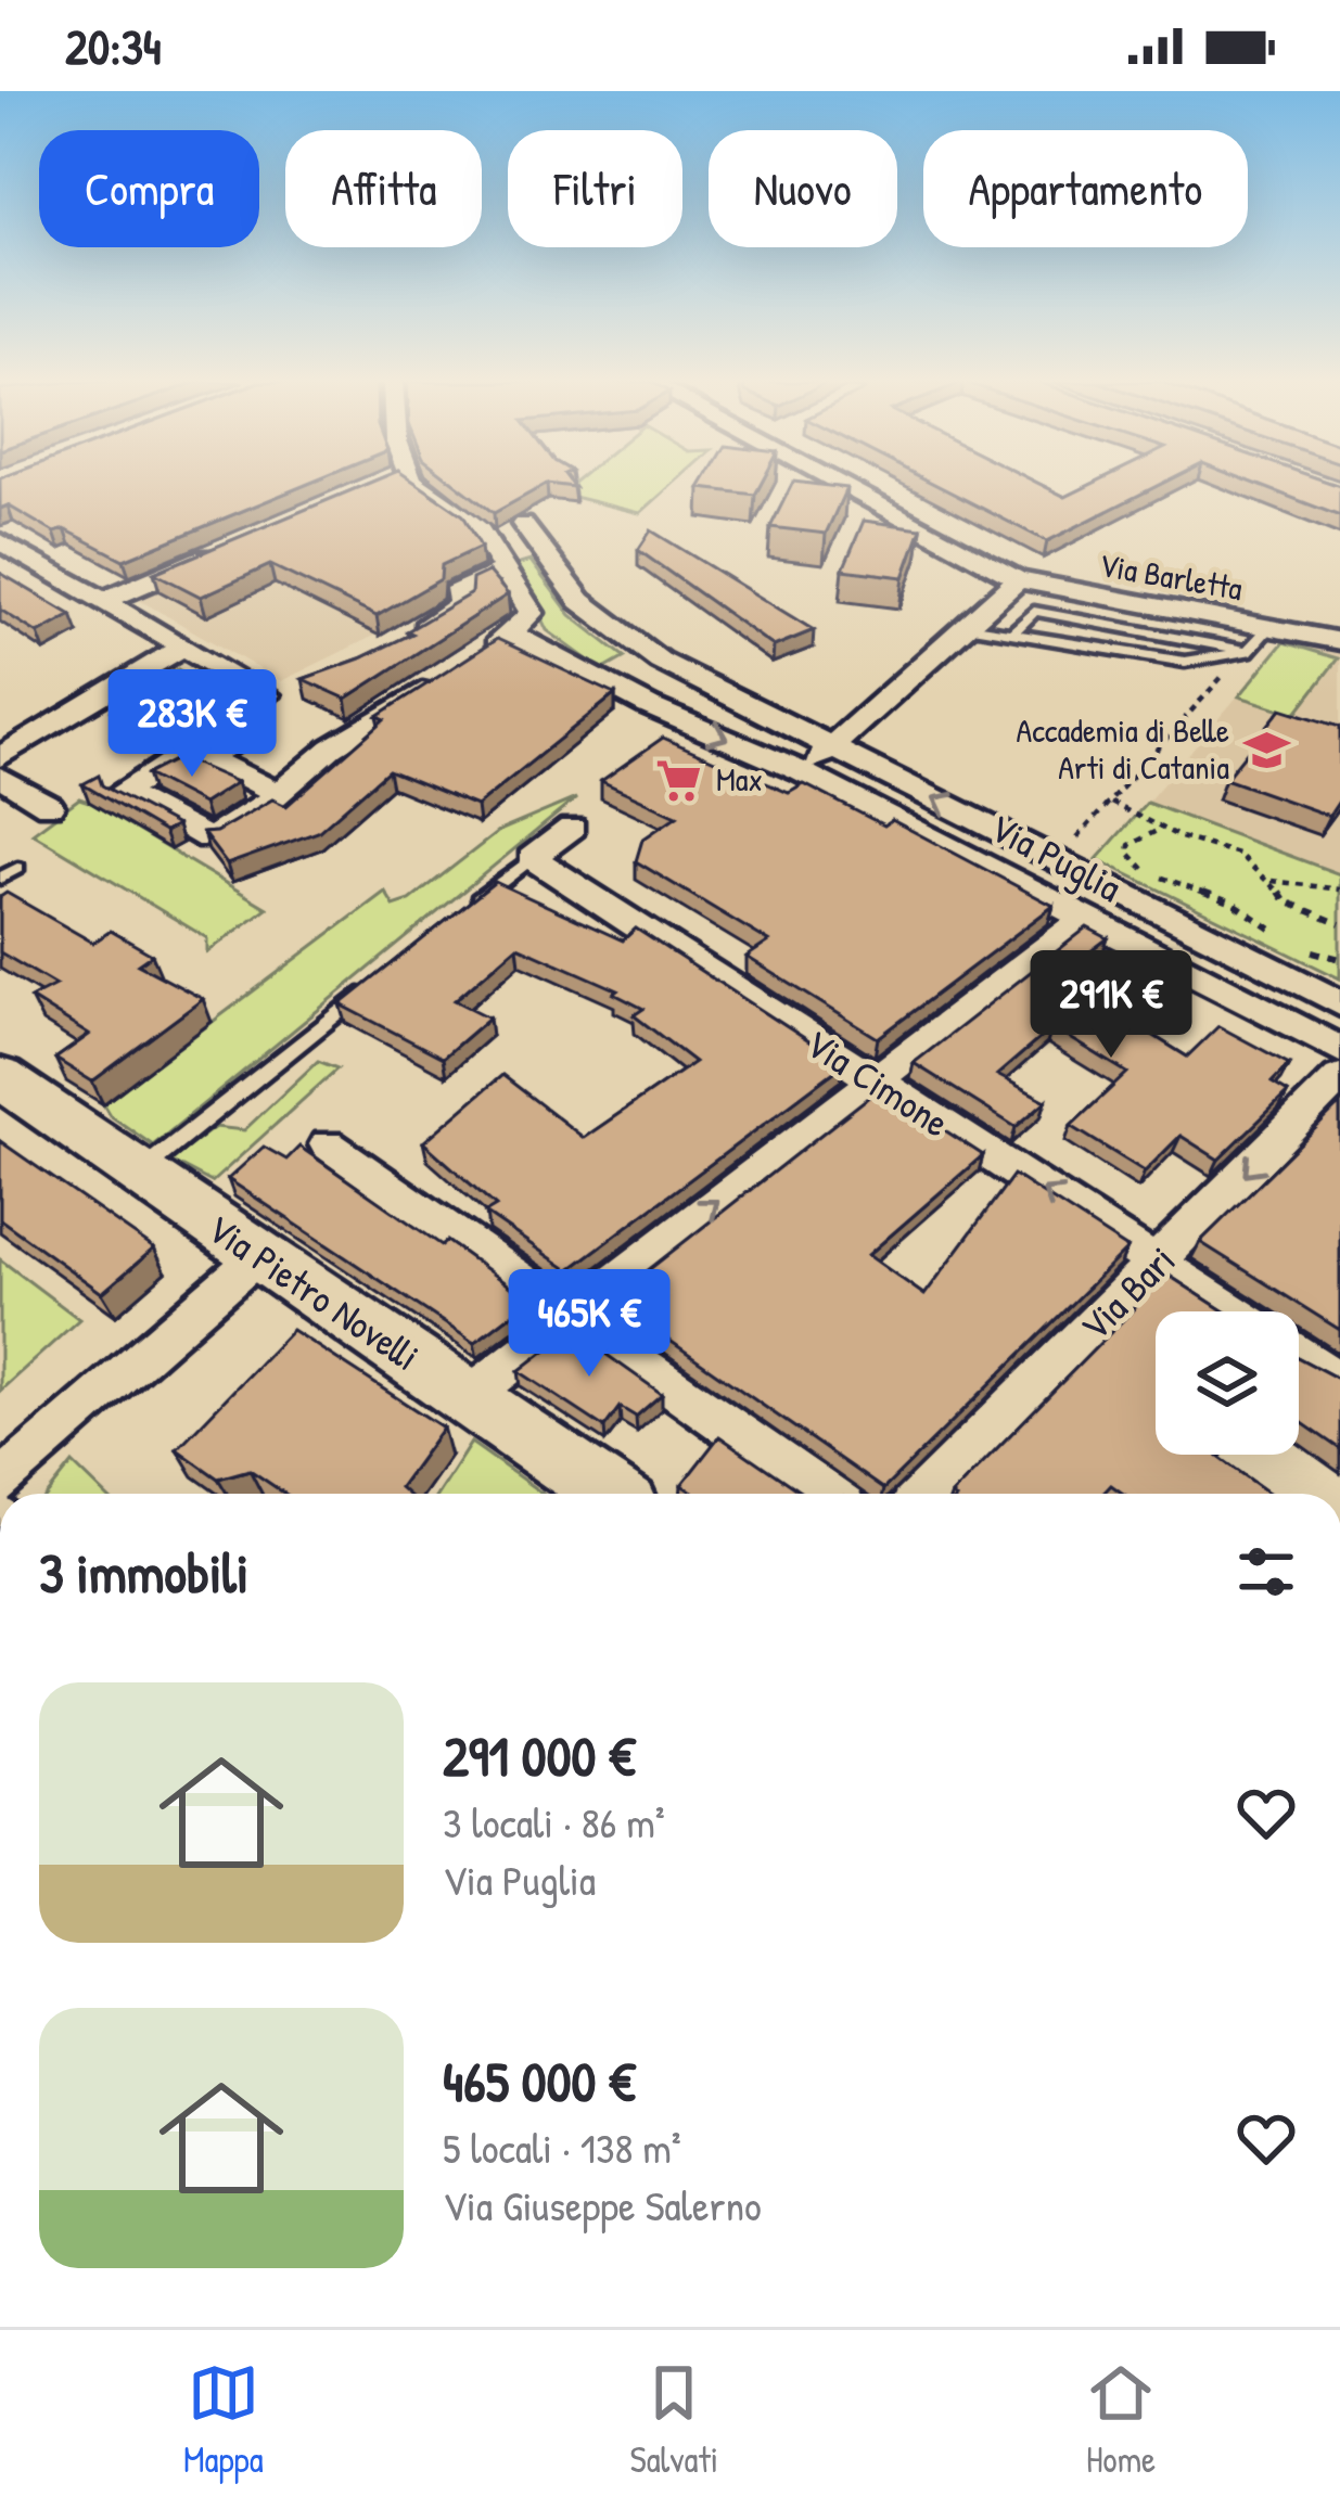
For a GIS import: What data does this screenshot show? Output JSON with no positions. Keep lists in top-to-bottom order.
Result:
{
  "streets": {
    "main road": ["Via Pietro Novelli"],
    "street": [
      "Via Barletta",
      "Via Puglia",
      "Via Cimone",
      "Via Bari"
    ]
  },
  "crossings": [
    ["Via Cimone", "Via Bari"]
  ],
  "one_way": ["Via Cimone"],
  "places": {
    "school or university": ["Accademia di Belle Arti di Catania"],
    "supermarket": ["Max"]
  },
  "page": {
    "status": "20:34",
    "chip": [
      "Compra",
      "Affitta",
      "Filtri",
      "Nuovo",
      "Appartamento"
    ],
    "price": ["283K €", "291K €", "465K €"],
    "heading": "3 immobili",
    "list": [
      {
        "name": "291 000 €",
        "note": "3 locali · 86 m² · Via Puglia"
      },
      {
        "name": "465 000 €",
        "note": "5 locali · 138 m² · Via Giuseppe Salerno"
      }
    ],
    "tabs": ["Mappa", "Salvati", "Home"]
  }
}
